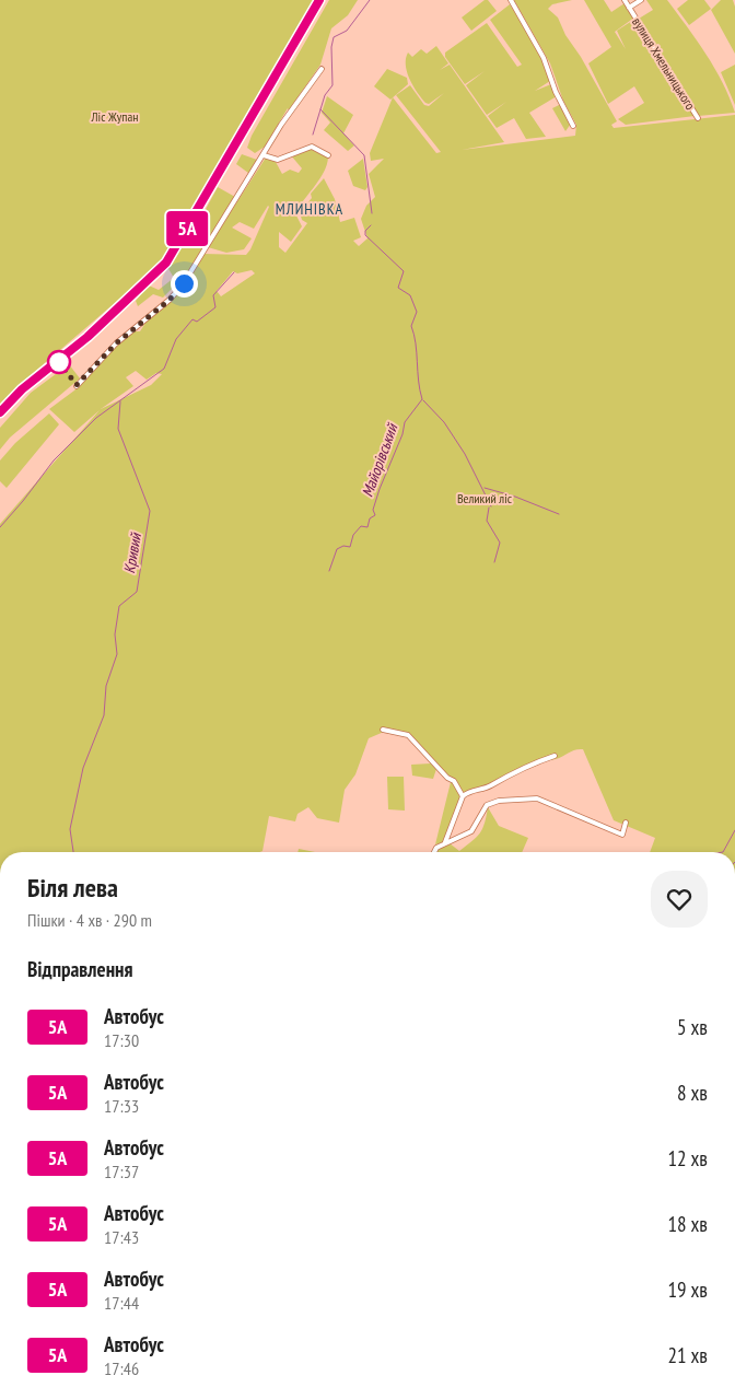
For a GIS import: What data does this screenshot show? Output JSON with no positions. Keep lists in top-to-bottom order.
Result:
{
  "streets": {
    "street": ["вулиця Хмельницького"]
  },
  "districts": ["МЛИНІВКА"],
  "water": ["Майорівський", "Кривий"],
  "parks": ["Ліс Жупан", "Великий ліс"],
  "lines": ["bus line 5А"],
  "page": {
    "on_map": "5А",
    "heading": [
      ["Бiля лева", "Пішки · 4 хв · 290 m"],
      "Відправлення"
    ],
    "list": [
      {
        "mark": "5А",
        "name": "Автобус",
        "note": "17:30",
        "value": "5 хв"
      },
      {
        "mark": "5А",
        "name": "Автобус",
        "note": "17:33",
        "value": "8 хв"
      },
      {
        "mark": "5А",
        "name": "Автобус",
        "note": "17:37",
        "value": "12 хв"
      },
      {
        "mark": "5А",
        "name": "Автобус",
        "note": "17:43",
        "value": "18 хв"
      },
      {
        "mark": "5А",
        "name": "Автобус",
        "note": "17:44",
        "value": "19 хв"
      },
      {
        "mark": "5А",
        "name": "Автобус",
        "note": "17:46",
        "value": "21 хв"
      }
    ]
  }
}
